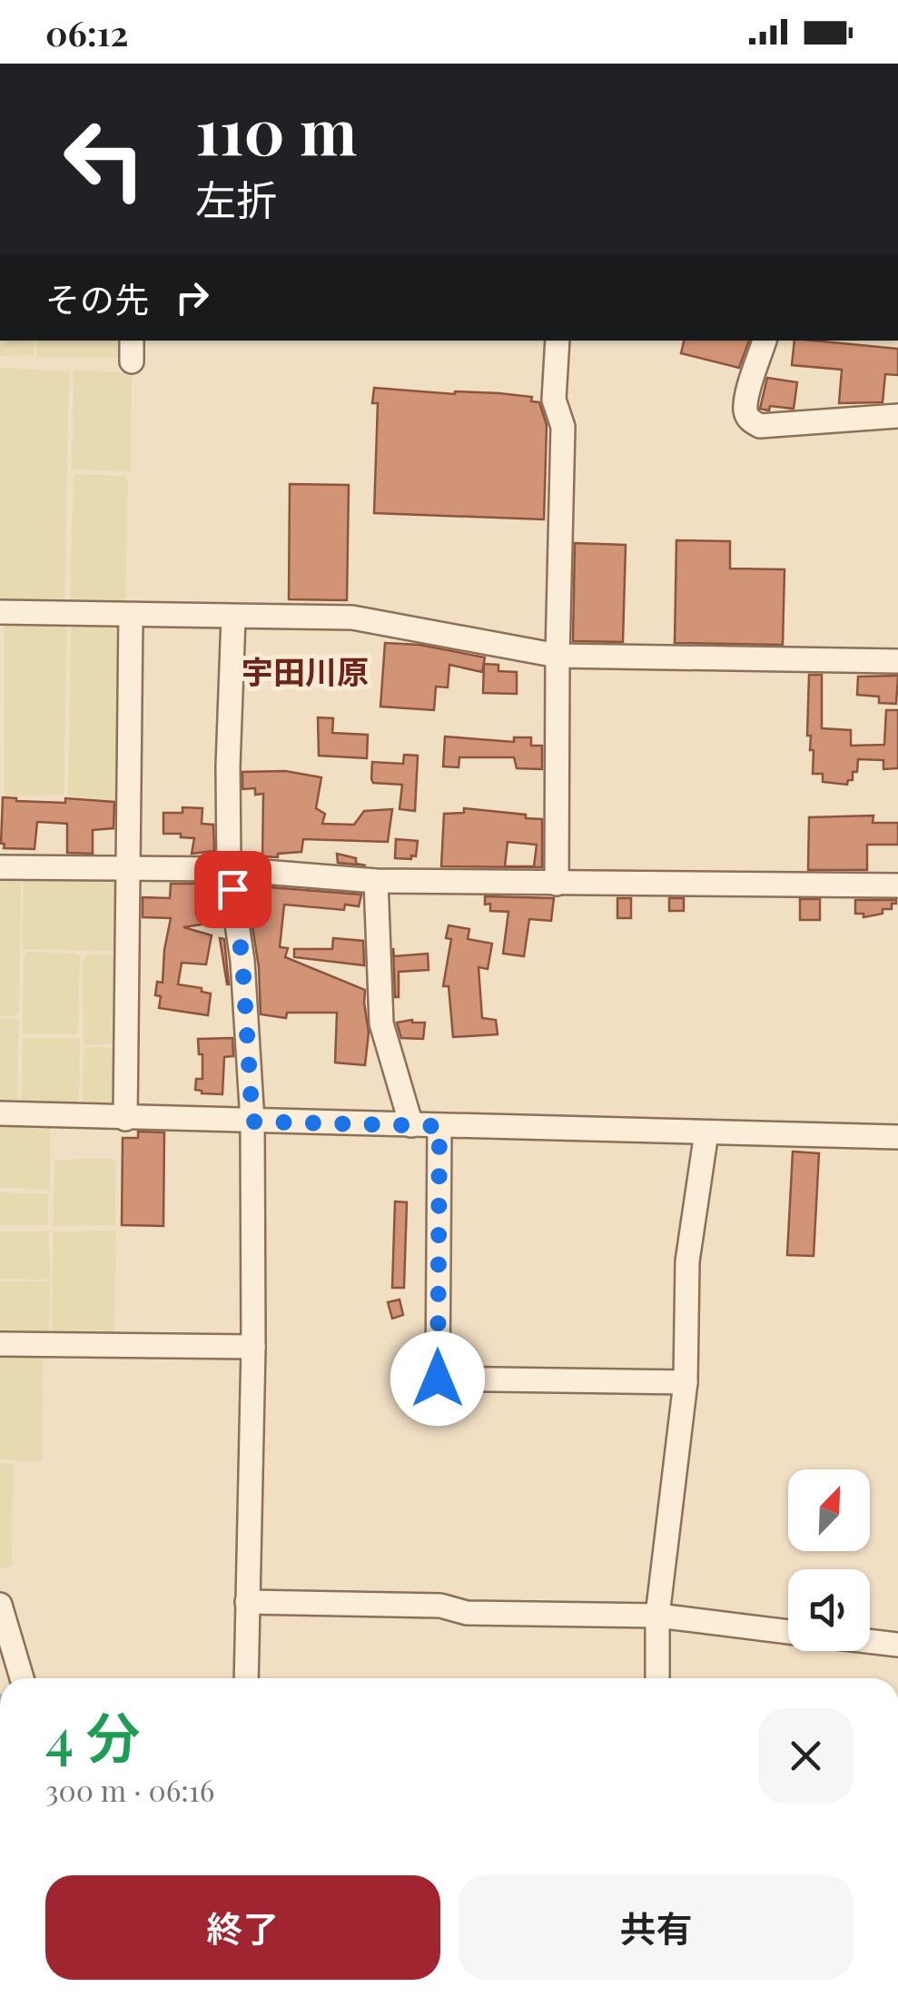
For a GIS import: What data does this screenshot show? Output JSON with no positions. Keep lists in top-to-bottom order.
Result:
{
  "districts": ["宇田川原"],
  "north": "top right",
  "page": {
    "status": "06:12",
    "turn": ["110 m", "左折"],
    "then": "その先",
    "heading": ["4 分", "300 m · 06:16"],
    "buttons": ["終了", "共有"]
  }
}
